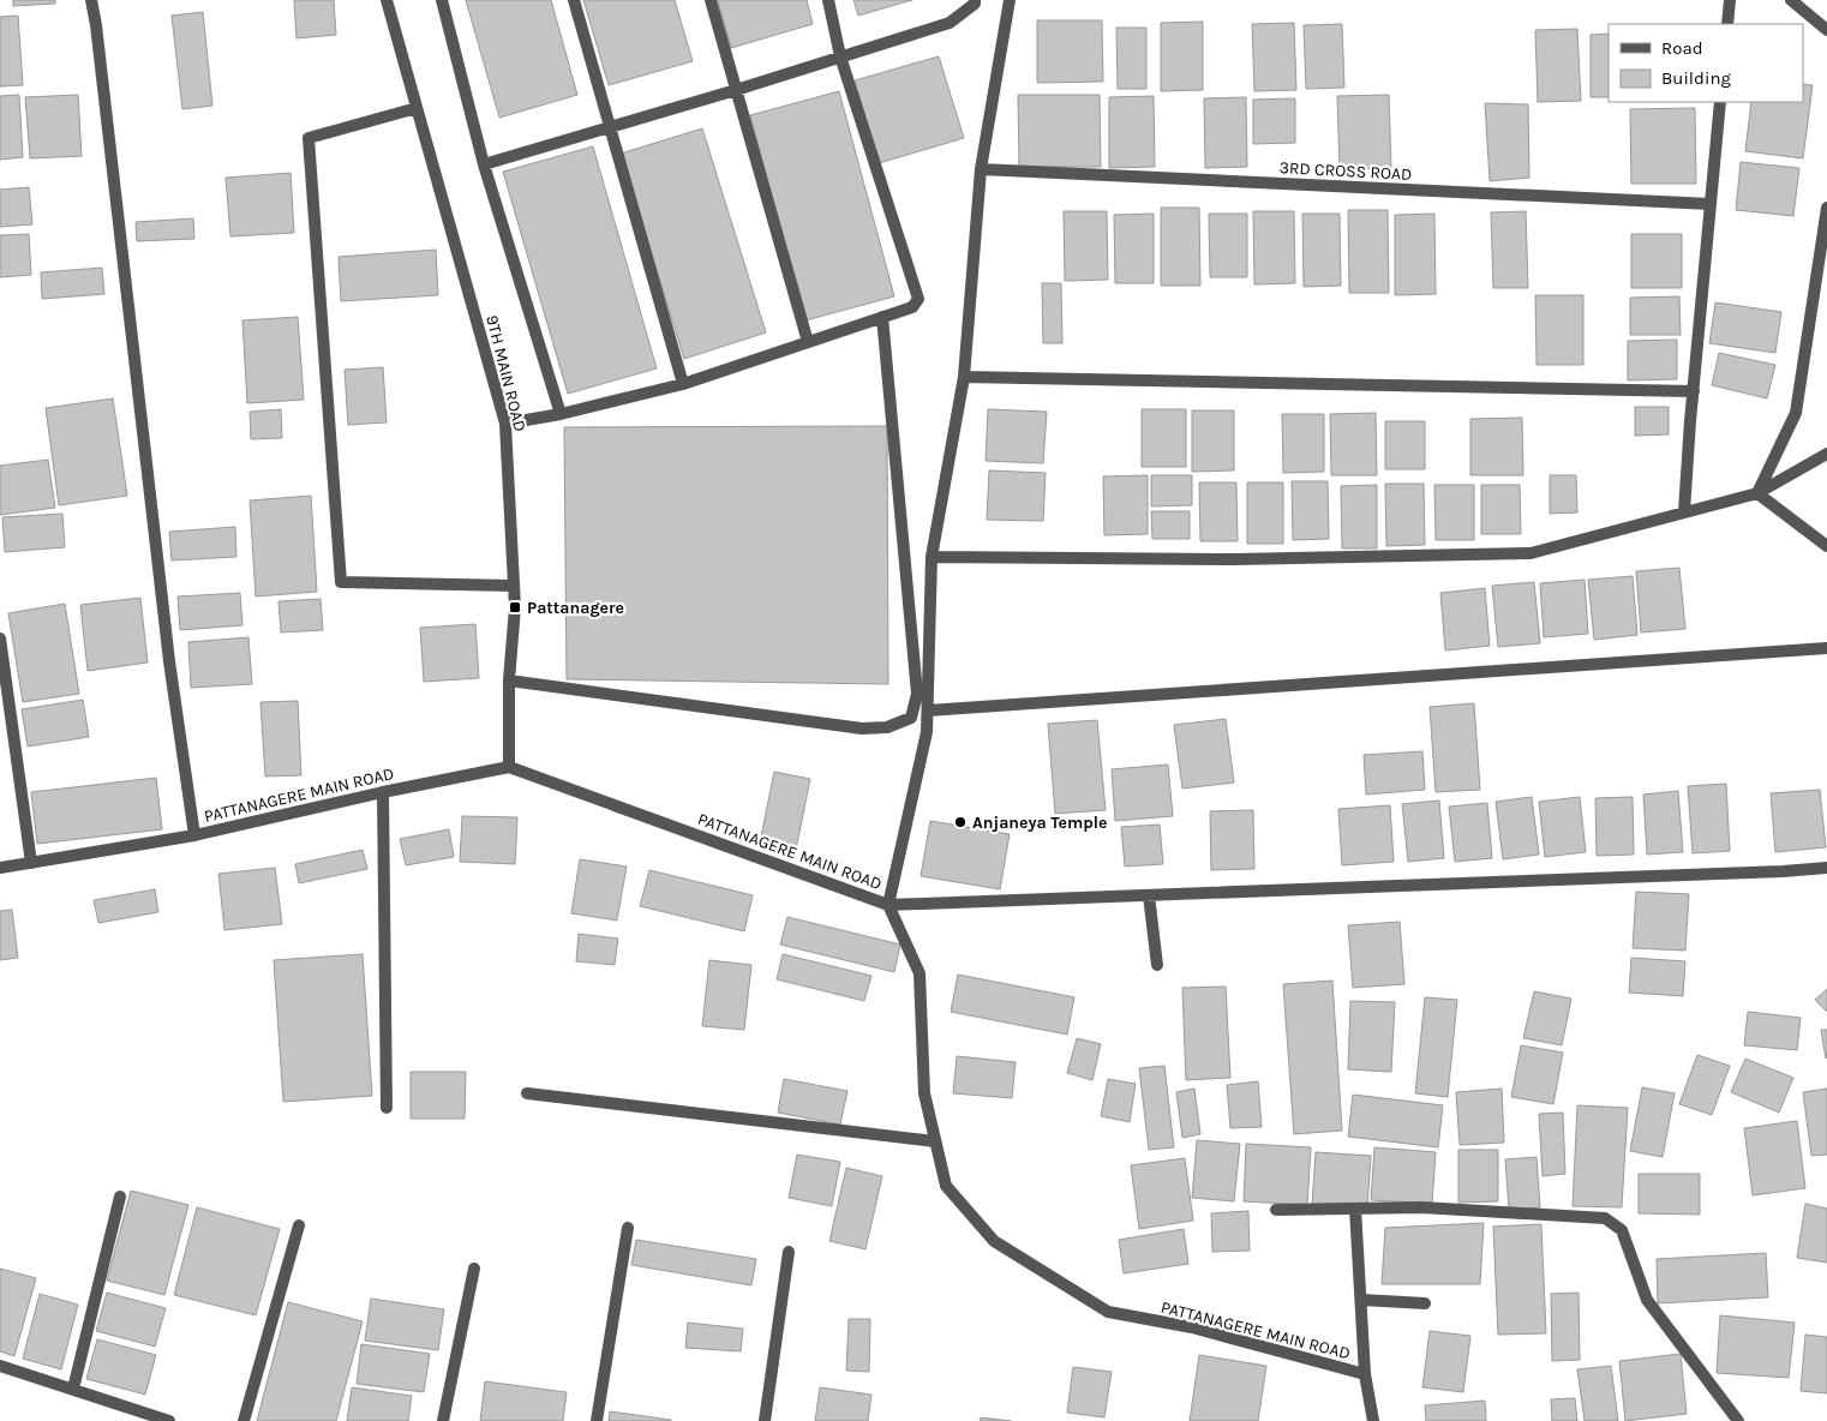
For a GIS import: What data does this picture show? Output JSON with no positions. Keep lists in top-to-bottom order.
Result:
{
  "streets": {
    "street": ["3RD CROSS ROAD", "9TH MAIN ROAD", "PATTANAGERE MAIN ROAD"]
  },
  "crossings": [
    ["9TH MAIN ROAD", "PATTANAGERE MAIN ROAD"]
  ],
  "places": {
    "transit": ["Pattanagere"],
    "other": ["Anjaneya Temple"]
  },
  "legend": ["Road", "Building"]
}
